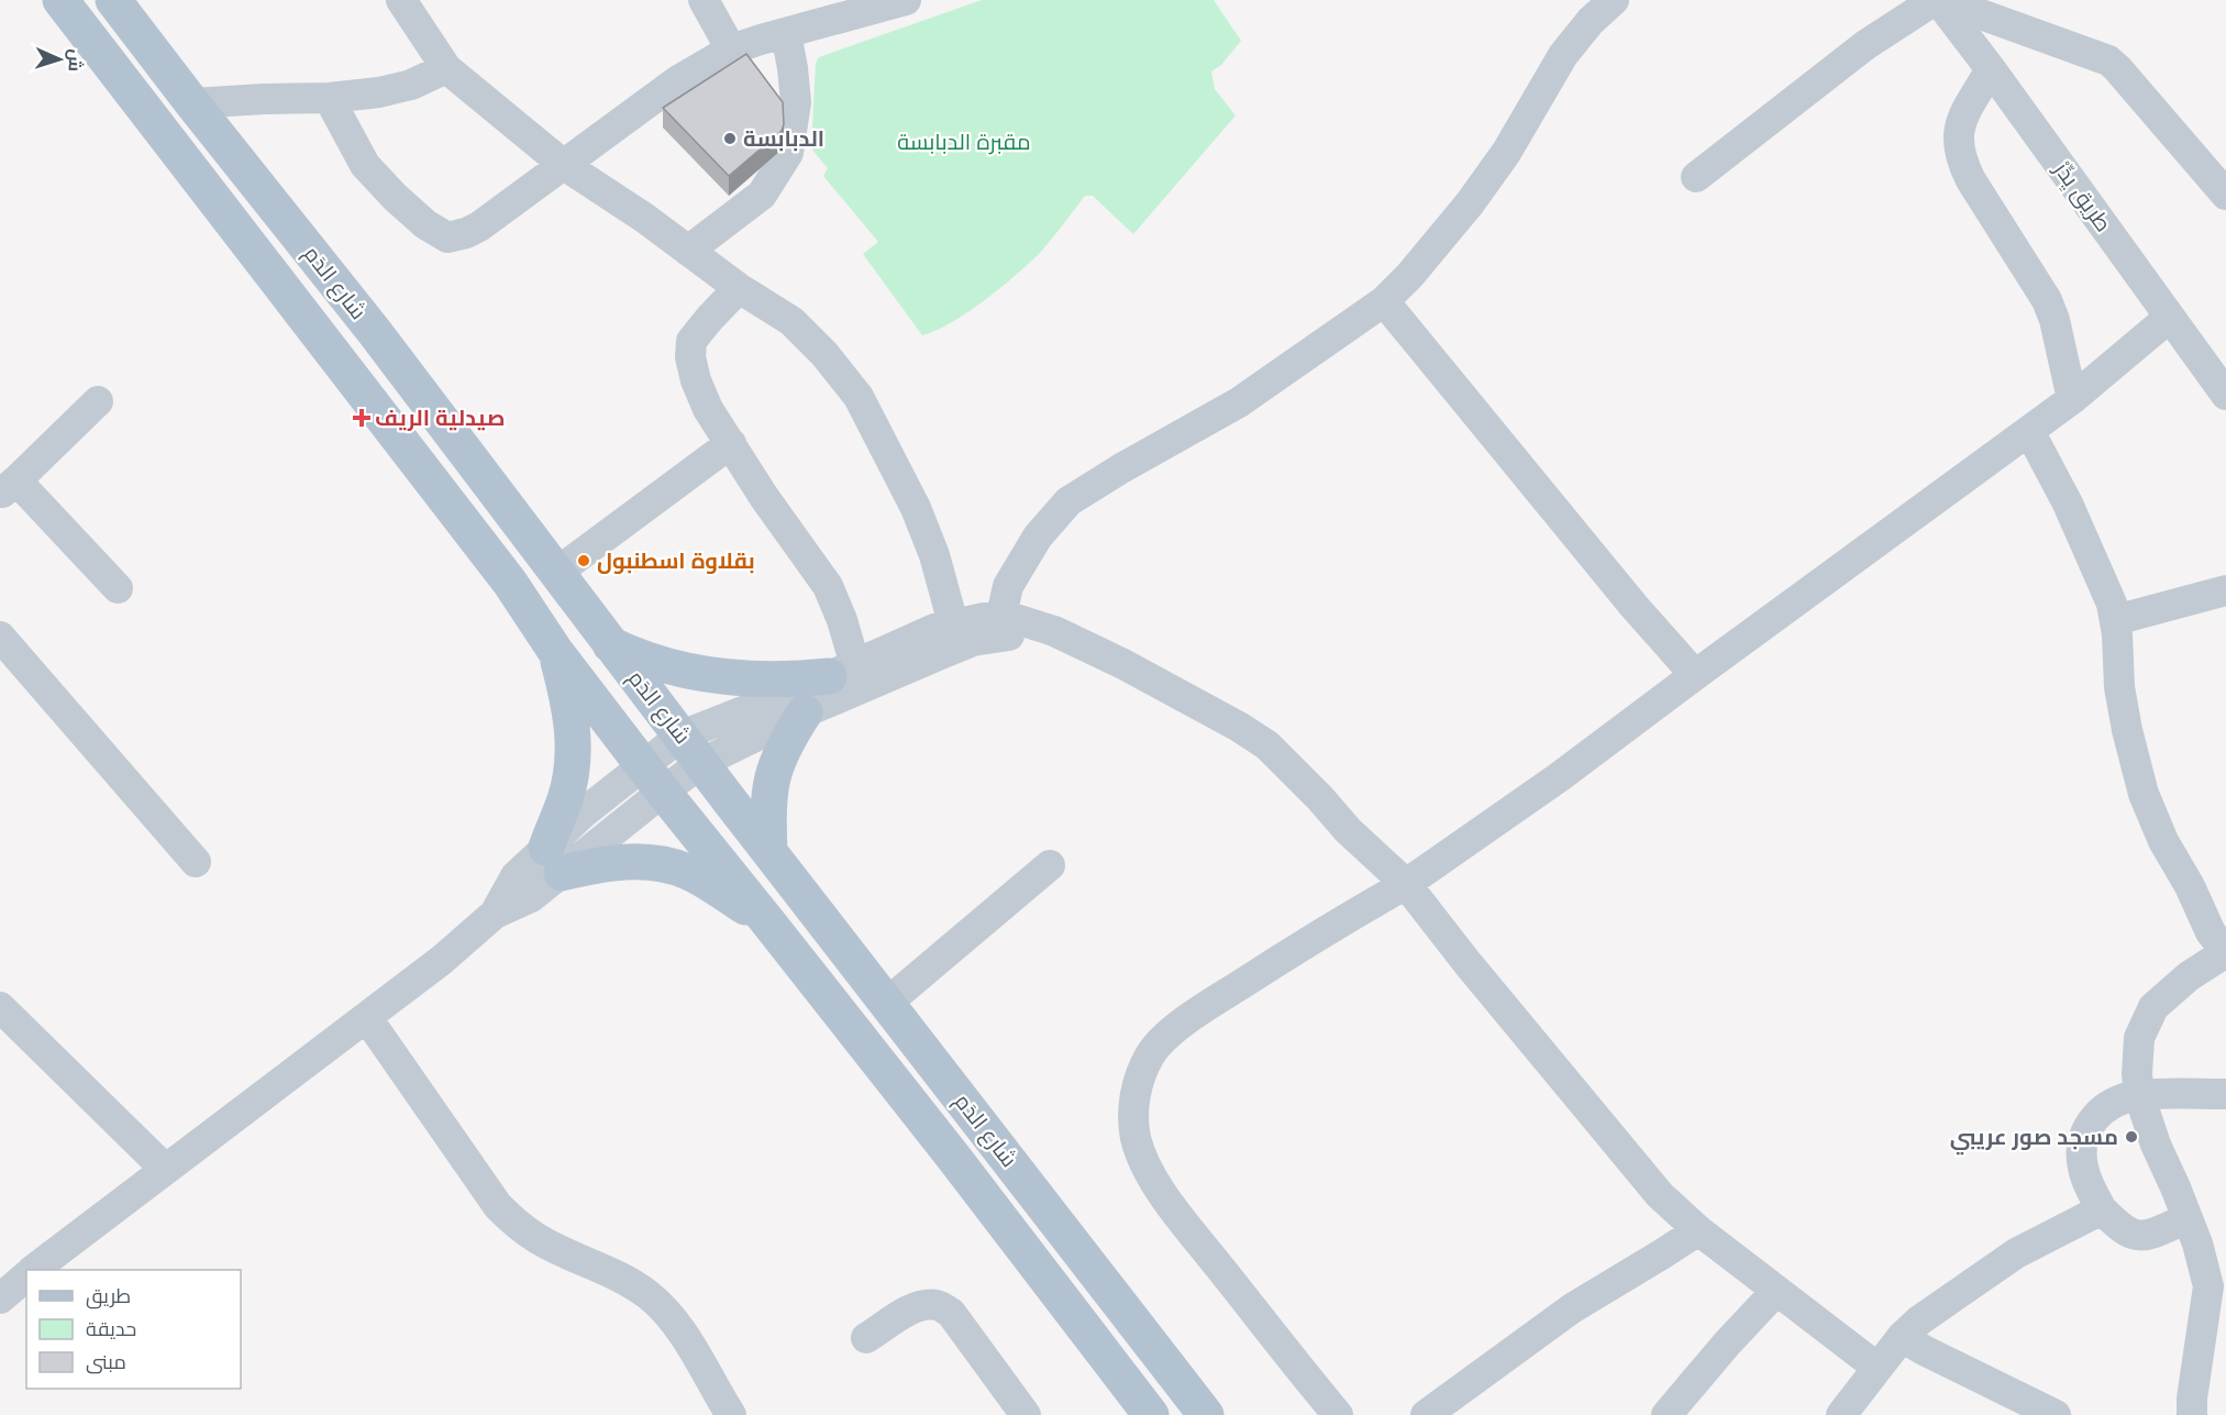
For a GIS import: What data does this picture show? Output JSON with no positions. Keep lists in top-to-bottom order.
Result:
{
  "streets": {
    "main road": ["شارع الدَم"],
    "street": ["طريق يِدِّرْ"]
  },
  "parks": ["مقبرة الدبابسة"],
  "places": {
    "other": ["الدبابسة", "بقلاوة اسطنبول", "مسجد صور عريبي"],
    "health": ["صيدلية الريف"]
  },
  "legend": ["طريق", "حديقة", "مبنى"],
  "north": "right"
}
